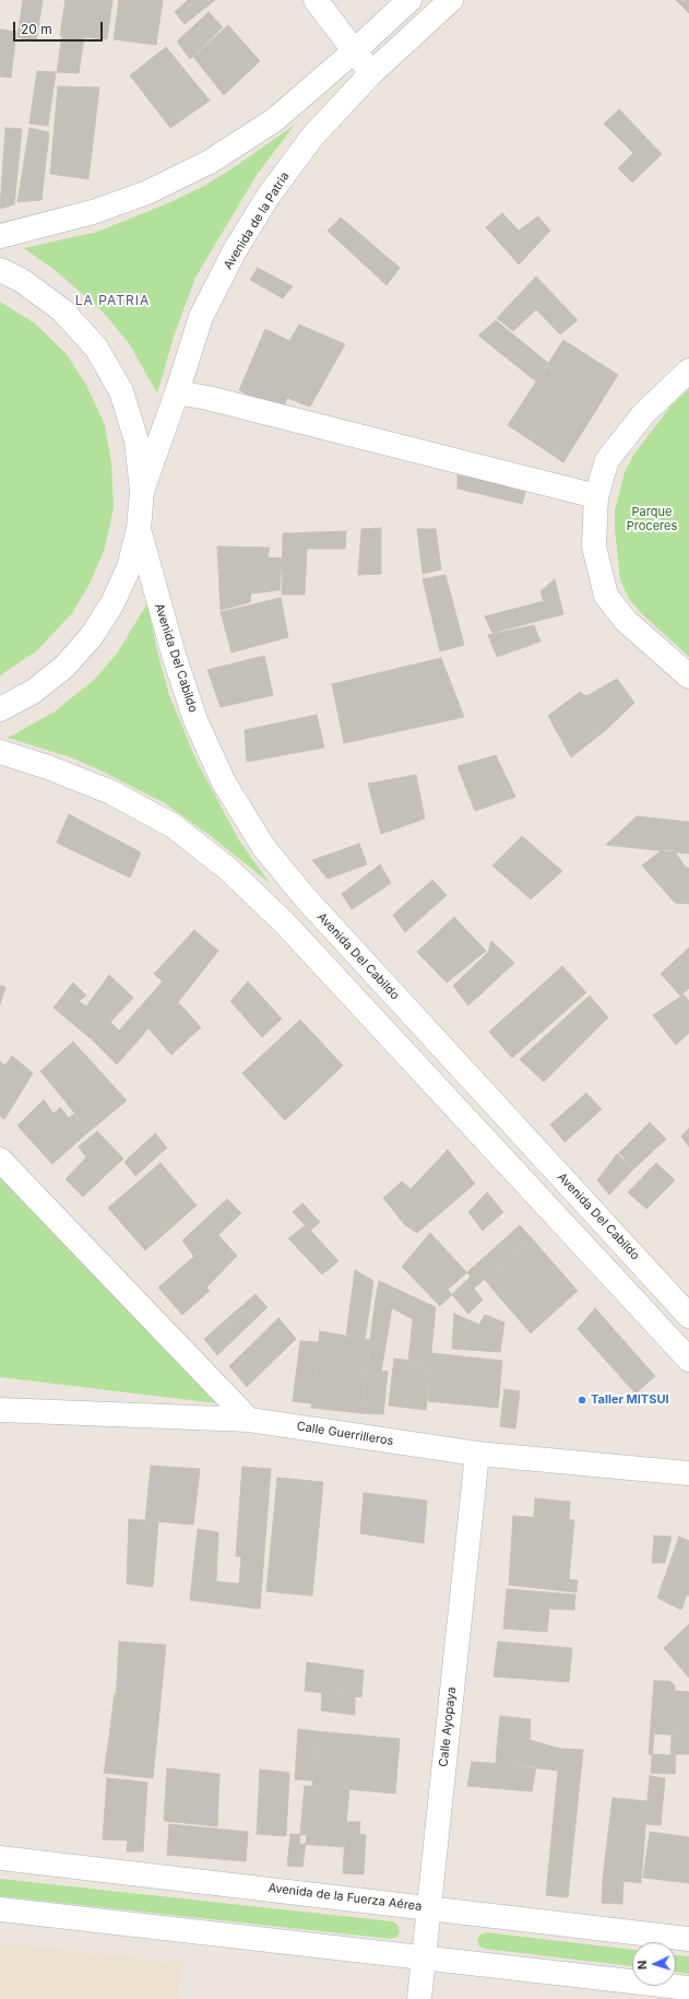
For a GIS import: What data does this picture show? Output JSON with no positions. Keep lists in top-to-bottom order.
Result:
{
  "streets": {
    "street": [
      "Avenida de la Patria",
      "Avenida Del Cabildo",
      "Calle Guerrilleros",
      "Calle Ayopaya",
      "Avenida de la Fuerza Aérea"
    ]
  },
  "crossings": [
    ["Calle Guerrilleros", "Calle Ayopaya"],
    ["Calle Ayopaya", "Avenida de la Fuerza Aérea"]
  ],
  "districts": ["LA PATRIA"],
  "parks": ["Parque Proceres"],
  "places": ["Taller MITSUI"],
  "scale_bar": "20 m",
  "north": "left"
}
